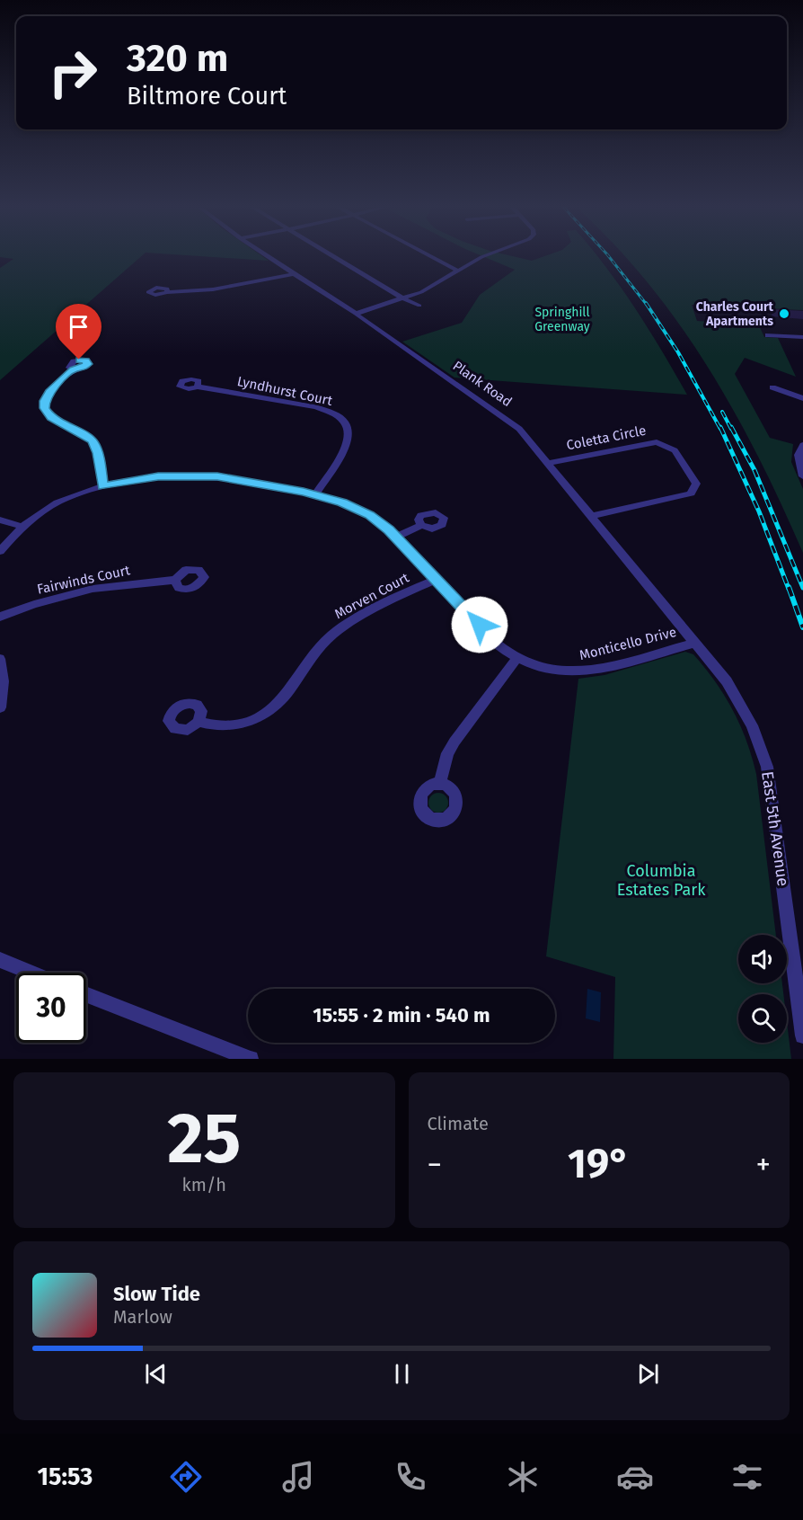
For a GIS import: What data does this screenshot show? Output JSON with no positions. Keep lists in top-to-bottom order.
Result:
{
  "streets": {
    "street": [
      "Plank Road",
      "Lyndhurst Court",
      "Coletta Circle",
      "Fairwinds Court",
      "Morven Court",
      "Monticello Drive",
      "East 5th Avenue"
    ]
  },
  "crossings": [
    ["Plank Road", "Coletta Circle"],
    ["Plank Road", "Monticello Drive"],
    ["Plank Road", "East 5th Avenue"],
    ["Lyndhurst Court", "Monticello Drive"],
    ["Morven Court", "Monticello Drive"],
    ["Monticello Drive", "East 5th Avenue"]
  ],
  "parks": ["Springhill Greenway", "Columbia Estates Park"],
  "places": ["Charles Court Apartments"],
  "page": {
    "turn": ["320 m", "Biltmore Court"],
    "limit": "30",
    "trip": "15:55 · 2 min · 540 m",
    "tile": [
      ["25", "km/h"],
      "Climate"
    ],
    "heat": ["−", "19°", "+"],
    "song": ["Slow Tide", "Marlow"],
    "tabs": "15:53"
  }
}
